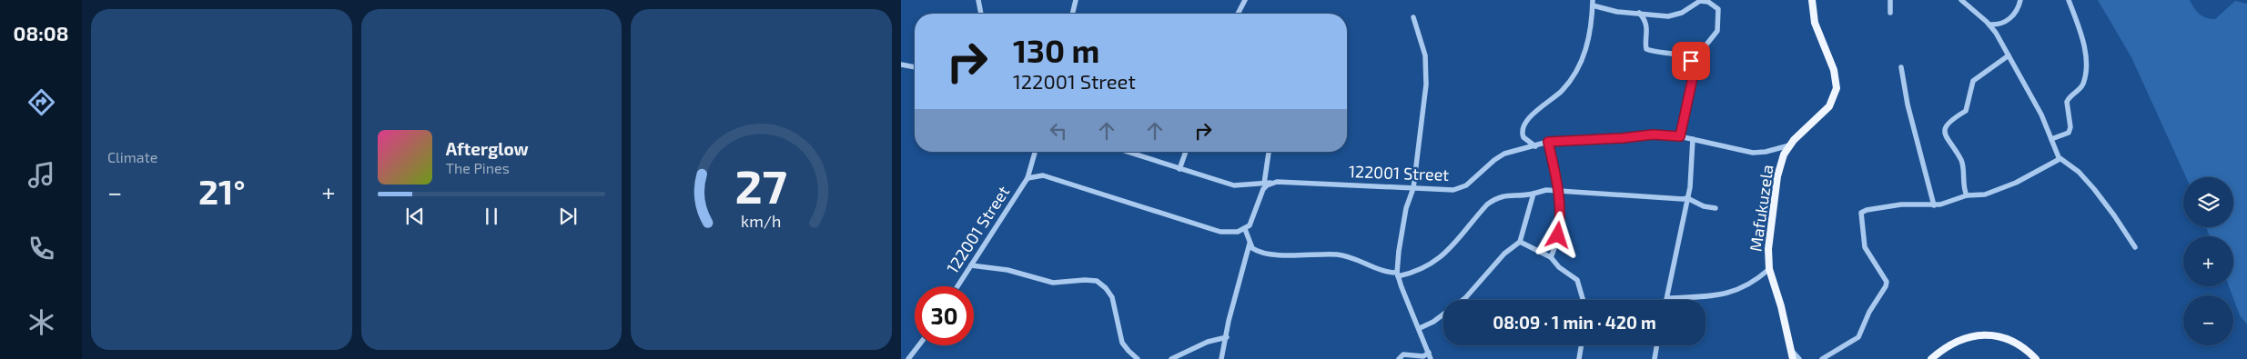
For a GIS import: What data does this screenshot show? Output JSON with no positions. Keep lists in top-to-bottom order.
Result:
{
  "streets": {
    "main road": ["Mafukuzela"],
    "street": ["122001 Street"]
  },
  "crossings": [
    ["122001 Street", "Mafukuzela"]
  ],
  "page": {
    "tabs": "08:08",
    "tile": "Climate",
    "turn": ["130 m", "122001 Street"],
    "song": ["Afterglow", "The Pines"],
    "heat": ["−", "21°", "+"],
    "map_buttons": ["+", "−"],
    "limit": "30",
    "trip": "08:09 · 1 min · 420 m",
    "gauge": ["27", "km/h"]
  }
}
